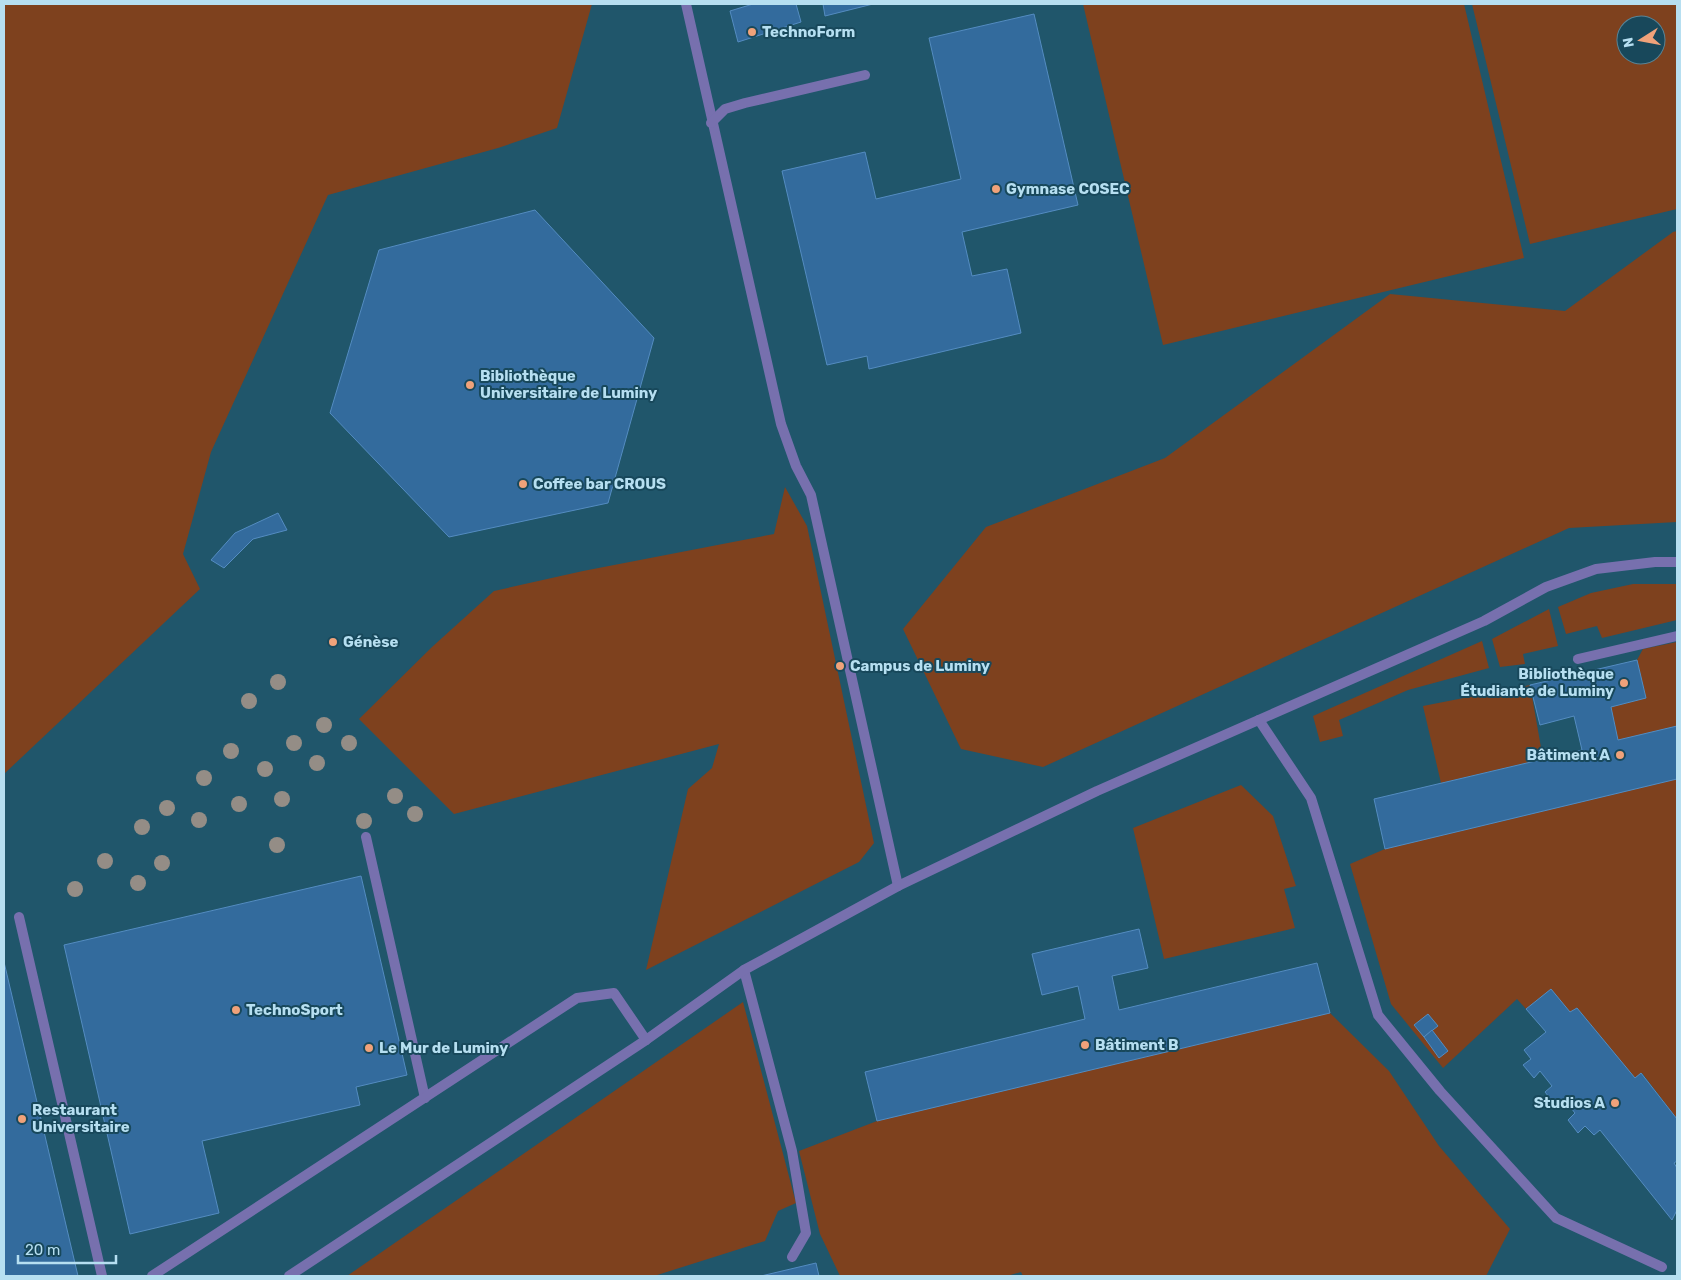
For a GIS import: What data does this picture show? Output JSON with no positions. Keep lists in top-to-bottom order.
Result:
{
  "places": [
    "TechnoForm",
    "Gymnase COSEC",
    "Bibliothèque Universitaire de Luminy",
    "Coffee bar CROUS",
    "Génèse",
    "Campus de Luminy",
    "Bibliothèque Étudiante de Luminy",
    "Bâtiment A",
    "TechnoSport",
    "Bâtiment B",
    "Le Mur de Luminy",
    "Studios A",
    "Restaurant Universitaire"
  ],
  "scale_bar": "20 m",
  "north": "left"
}
